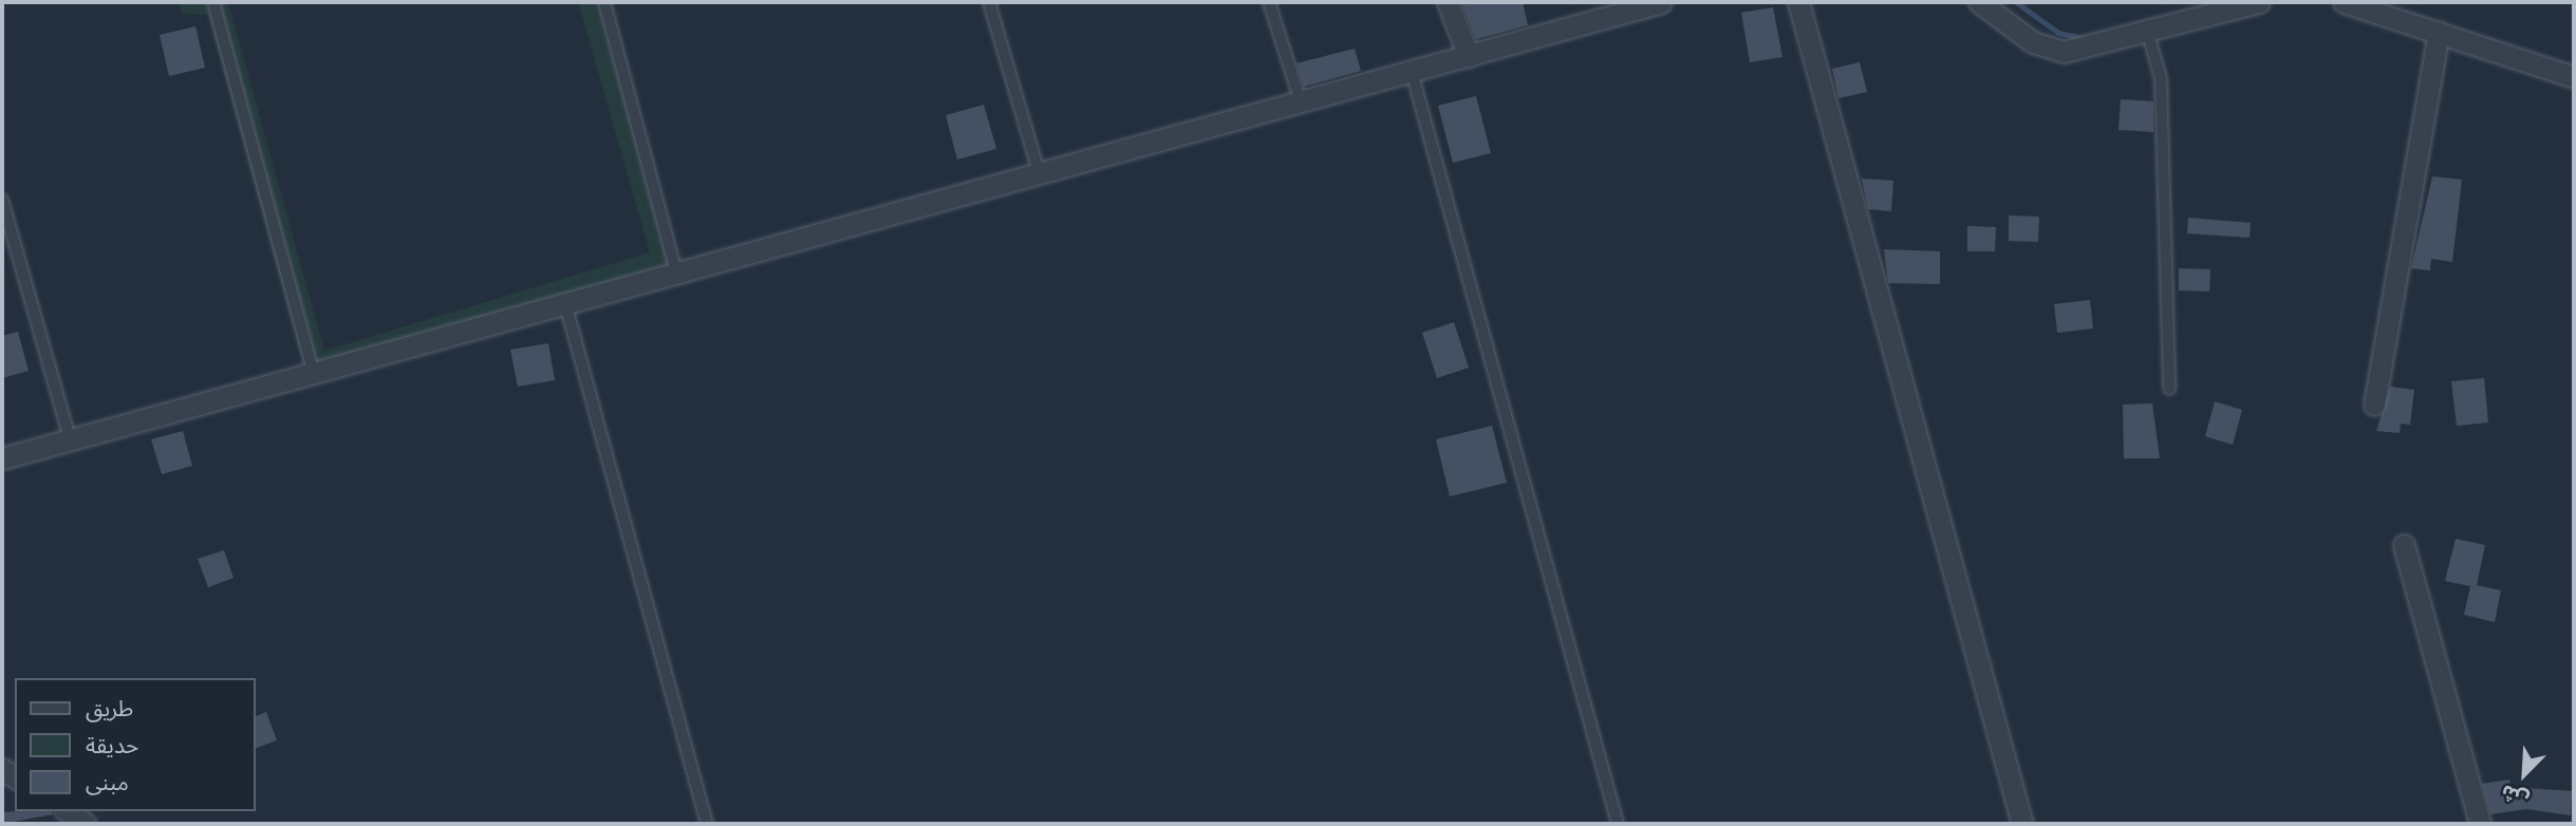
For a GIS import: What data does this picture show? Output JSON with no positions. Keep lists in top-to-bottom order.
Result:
{
  "legend": ["طريق", "حديقة", "مبنى"],
  "north": "bottom left"
}
